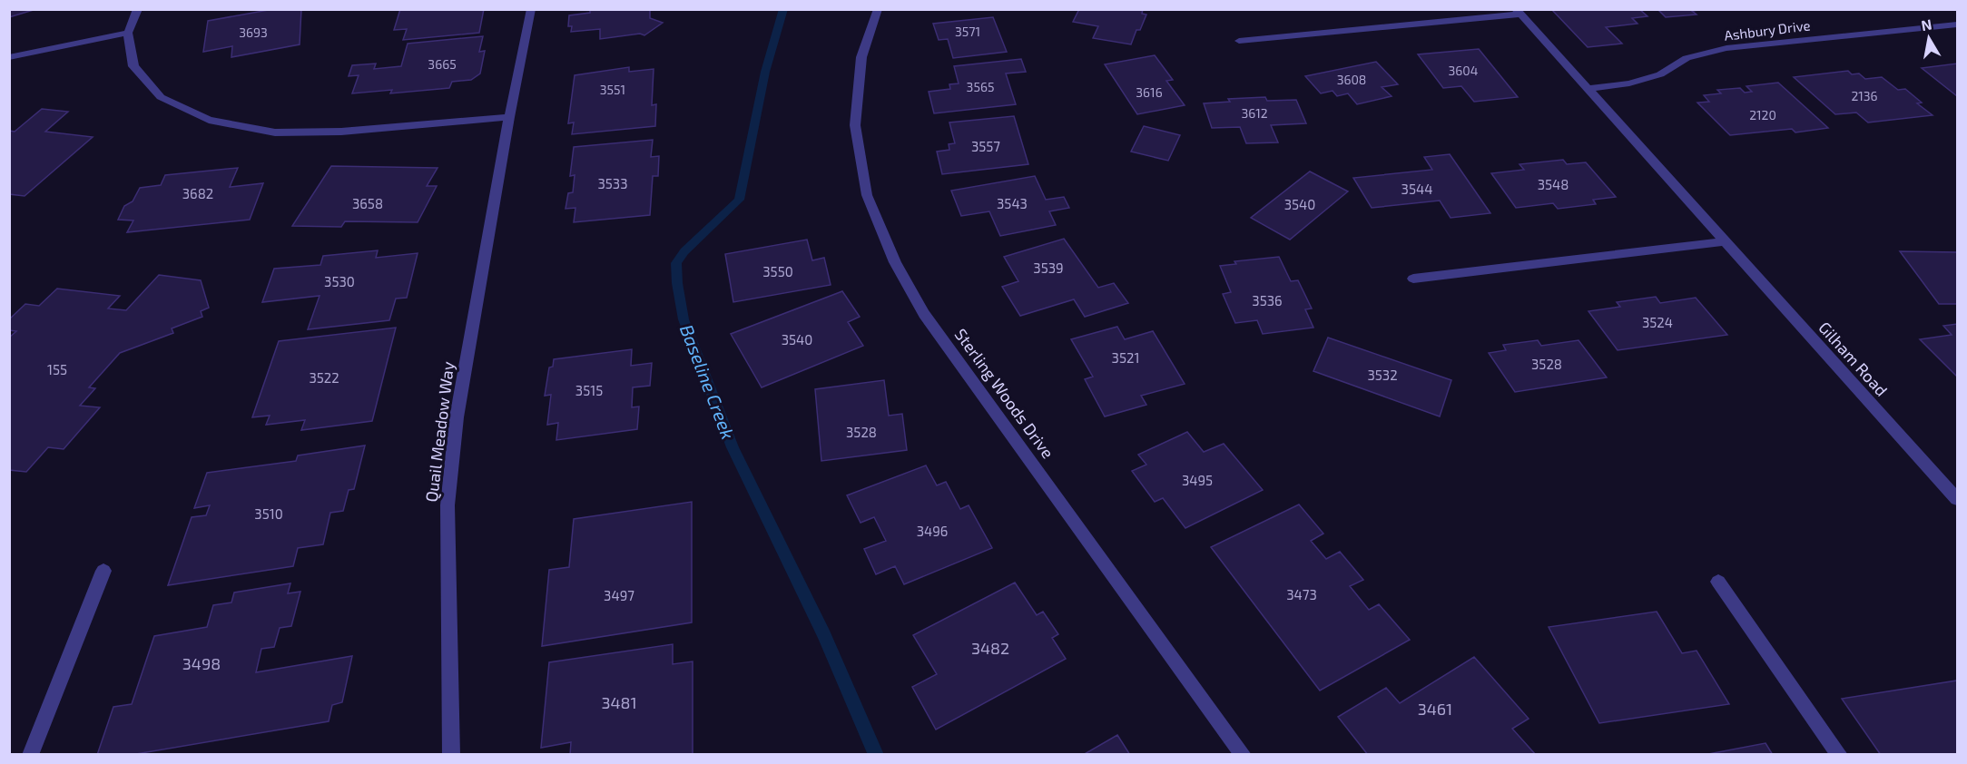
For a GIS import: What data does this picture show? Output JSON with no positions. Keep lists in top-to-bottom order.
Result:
{
  "streets": {
    "street": [
      "Ashbury Drive",
      "Gilham Road",
      "Sterling Woods Drive",
      "Quail Meadow Way"
    ]
  },
  "crossings": [
    ["Ashbury Drive", "Gilham Road"]
  ],
  "water": ["Baseline Creek"],
  "house_numbers": [
    "3571",
    "3693",
    "3665",
    "3604",
    "3608",
    "3565",
    "3551",
    "3616",
    "2136",
    "3612",
    "2120",
    "3557",
    "3533",
    "3548",
    "3544",
    "3682",
    "3658",
    "3543",
    "3540",
    "3539",
    "3550",
    "3530",
    "3536",
    "3524",
    "3540",
    "3521",
    "3528",
    "155",
    "3532",
    "3522",
    "3515",
    "3528",
    "3495",
    "3510",
    "3496",
    "3473",
    "3497",
    "3482",
    "3498",
    "3481",
    "3461"
  ],
  "north": "top"
}
